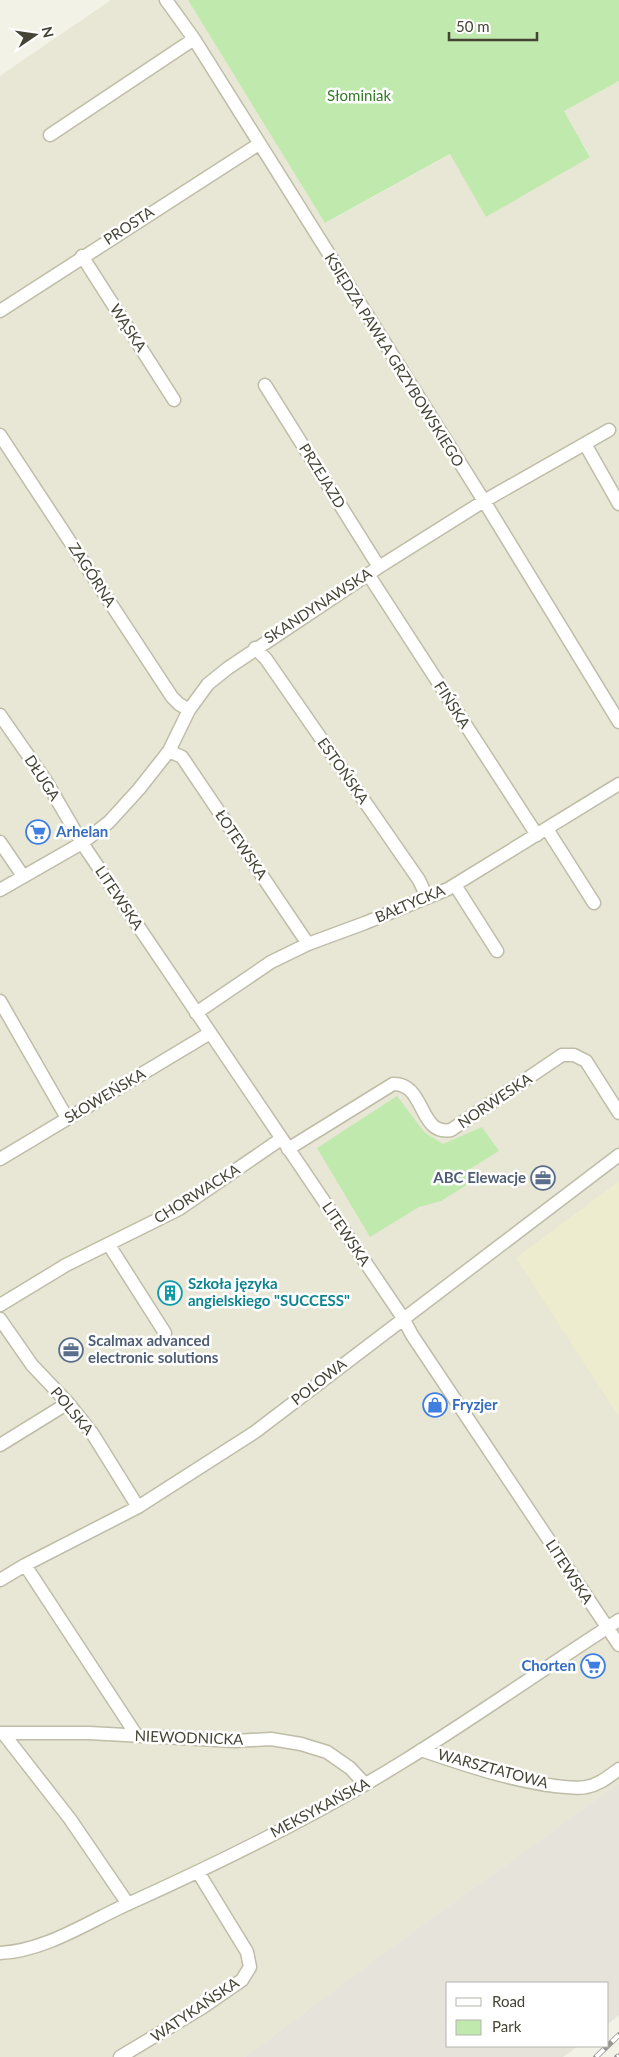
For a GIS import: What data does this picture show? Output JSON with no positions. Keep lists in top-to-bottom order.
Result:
{
  "streets": {
    "street": [
      "PROSTA",
      "WĄSKA",
      "KSIĘDZA PAWŁA GRZYBOWSKIEGO",
      "PRZEJAZD",
      "ZAGÓRNA",
      "SKANDYNAWSKA",
      "FIŃSKA",
      "ESTOŃSKA",
      "DŁUGA",
      "ŁOTEWSKA",
      "LITEWSKA",
      "BAŁTYCKA",
      "SŁOWEŃSKA",
      "NORWESKA",
      "CHORWACKA",
      "POLOWA",
      "POLSKA",
      "NIEWODNICKA",
      "WARSZTATOWA",
      "MEKSYKAŃSKA",
      "WATYKAŃSKA"
    ]
  },
  "crossings": [
    ["PROSTA", "WĄSKA"],
    ["PROSTA", "KSIĘDZA PAWŁA GRZYBOWSKIEGO"],
    ["KSIĘDZA PAWŁA GRZYBOWSKIEGO", "SKANDYNAWSKA"],
    ["PRZEJAZD", "SKANDYNAWSKA"],
    ["ZAGÓRNA", "SKANDYNAWSKA"],
    ["SKANDYNAWSKA", "FIŃSKA"],
    ["SKANDYNAWSKA", "ESTOŃSKA"],
    ["SKANDYNAWSKA", "DŁUGA"],
    ["SKANDYNAWSKA", "ŁOTEWSKA"],
    ["SKANDYNAWSKA", "LITEWSKA"],
    ["FIŃSKA", "BAŁTYCKA"],
    ["ESTOŃSKA", "BAŁTYCKA"],
    ["DŁUGA", "LITEWSKA"],
    ["ŁOTEWSKA", "BAŁTYCKA"],
    ["LITEWSKA", "BAŁTYCKA"],
    ["LITEWSKA", "SŁOWEŃSKA"],
    ["LITEWSKA", "NORWESKA"],
    ["LITEWSKA", "CHORWACKA"],
    ["LITEWSKA", "POLOWA"],
    ["LITEWSKA", "MEKSYKAŃSKA"],
    ["NORWESKA", "CHORWACKA"],
    ["POLOWA", "POLSKA"],
    ["NIEWODNICKA", "MEKSYKAŃSKA"],
    ["WARSZTATOWA", "MEKSYKAŃSKA"],
    ["MEKSYKAŃSKA", "WATYKAŃSKA"]
  ],
  "parks": ["Słominiak"],
  "places": {
    "supermarket": ["Arhelan", "Chorten"],
    "office": ["ABC Elewacje", "Scalmax advanced electronic solutions"],
    "building": ["Szkoła języka angielskiego \"SUCCESS\""],
    "shop": ["Fryzjer"]
  },
  "legend": ["Road", "Park"],
  "scale_bar": "50 m",
  "north": "right"
}
